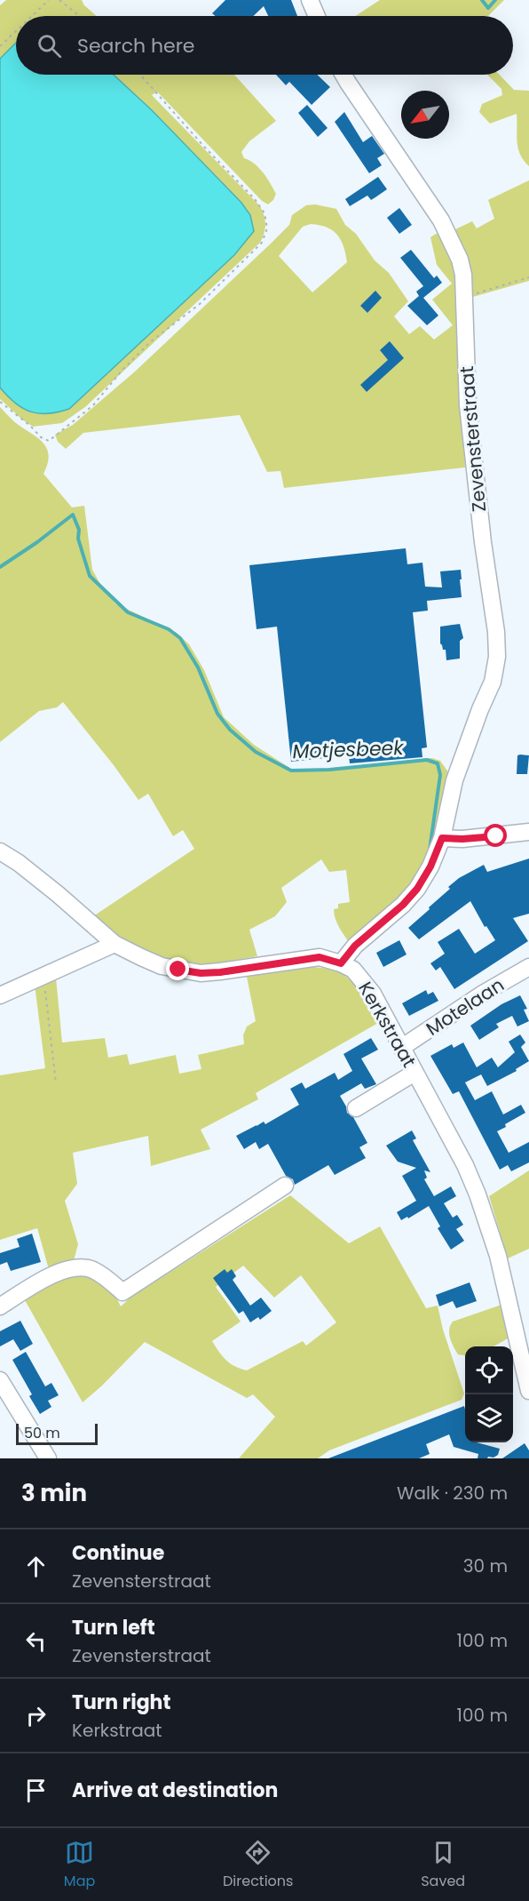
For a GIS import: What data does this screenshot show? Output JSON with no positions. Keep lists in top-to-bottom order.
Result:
{
  "streets": {
    "street": ["Zevensterstraat", "Motelaan", "Kerkstraat"]
  },
  "crossings": [
    ["Zevensterstraat", "Kerkstraat"],
    ["Motelaan", "Kerkstraat"]
  ],
  "water": ["Motjesbeek"],
  "scale_bar": "50 m",
  "north": "bottom left",
  "page": {
    "search": "Search here",
    "scale": "50 m",
    "heading": ["3 min", "Walk · 230 m"],
    "list": [
      ["Continue", "Zevensterstraat", "30 m"],
      ["Turn left", "Zevensterstraat", "100 m"],
      ["Turn right", "Kerkstraat", "100 m"],
      "Arrive at destination"
    ],
    "nav": ["Map", "Directions", "Saved"]
  }
}
